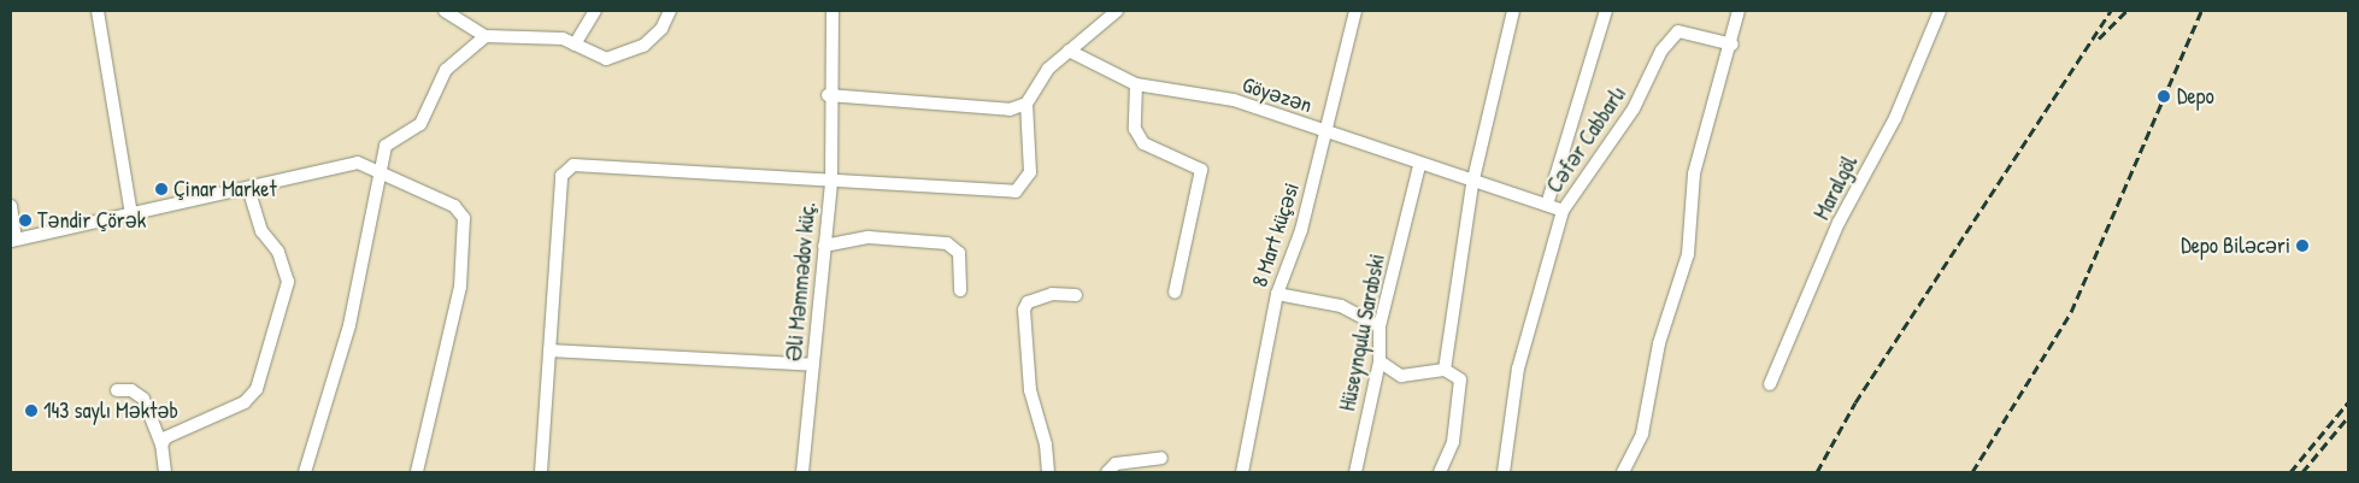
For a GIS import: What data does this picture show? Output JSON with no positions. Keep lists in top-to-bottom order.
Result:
{
  "streets": {
    "street": [
      "Göyəzən",
      "Cəfər Cabbarlı",
      "Maralgöl",
      "8 Mart küçəsi",
      "Əli Məmmədov küç.",
      "Hüseynqulu Sarabski"
    ]
  },
  "crossings": [
    ["Göyəzən", "Cəfər Cabbarlı"],
    ["Göyəzən", "8 Mart küçəsi"],
    ["Göyəzən", "Hüseynqulu Sarabski"]
  ],
  "places": [
    "Depo",
    "Çinar Market",
    "Təndir Çörək",
    "Depo Biləcəri",
    "143 saylı Məktəb"
  ]
}
